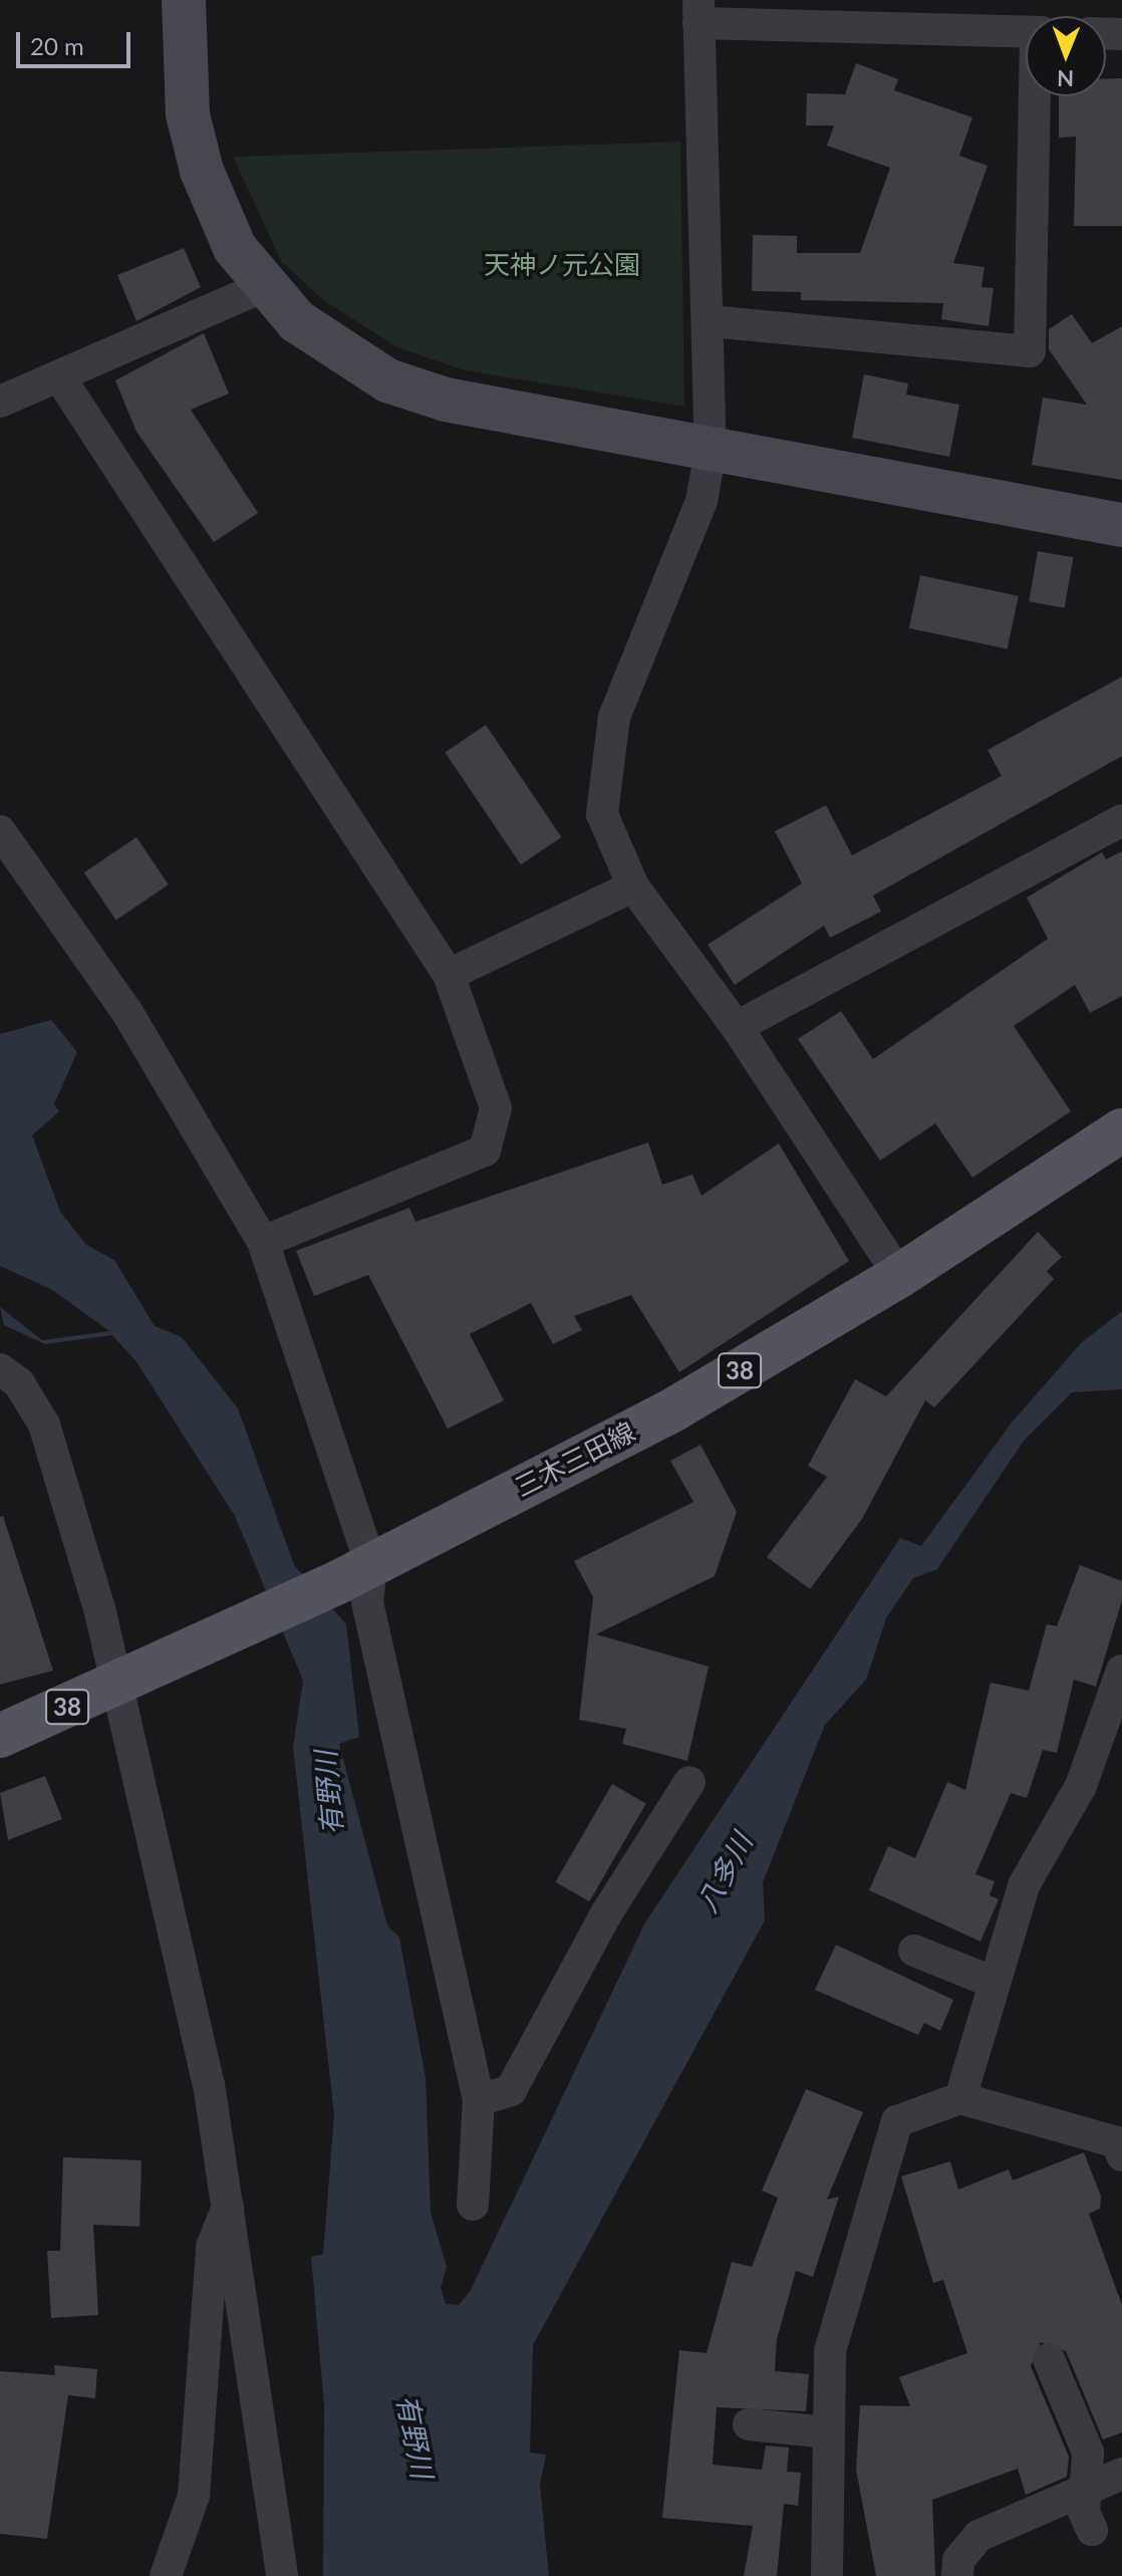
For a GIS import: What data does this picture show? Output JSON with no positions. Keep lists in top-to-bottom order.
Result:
{
  "streets": {
    "main road": ["38", "三木三田線"]
  },
  "water": ["有野川", "八多川"],
  "parks": ["天神ノ元公園"],
  "scale_bar": "20 m",
  "north": "bottom"
}
